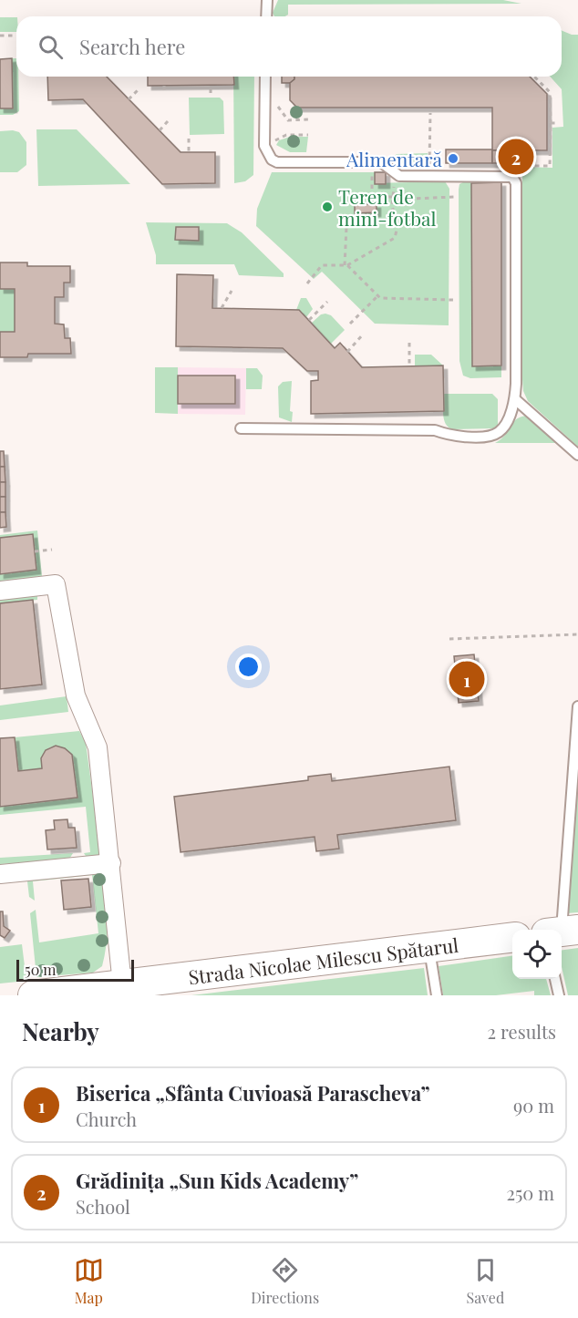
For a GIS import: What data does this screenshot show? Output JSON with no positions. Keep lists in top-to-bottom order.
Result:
{
  "streets": {
    "main road": ["Strada Nicolae Milescu Spătarul"]
  },
  "places": ["Alimentară", "Teren de mini-fotbal"],
  "scale_bar": "50 m",
  "page": {
    "search": "Search here",
    "pins": ["2", "1"],
    "scale": "50 m",
    "heading": ["Nearby", "2 results"],
    "list": [
      {
        "mark": "1",
        "name": "Biserica „Sfânta Cuvioasă Parascheva”",
        "note": "Church",
        "value": "90 m"
      },
      {
        "mark": "2",
        "name": "Grădinița „Sun Kids Academy”",
        "note": "School",
        "value": "250 m"
      }
    ],
    "nav": ["Map", "Directions", "Saved"]
  }
}
